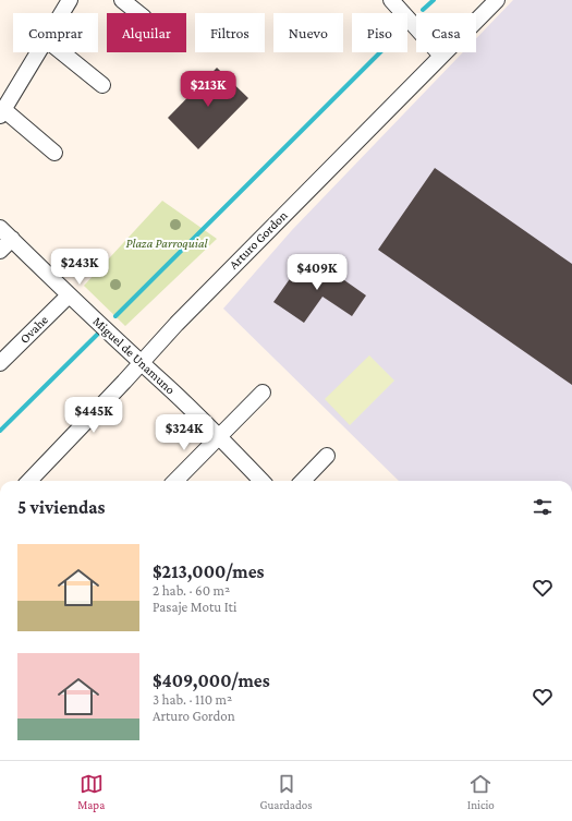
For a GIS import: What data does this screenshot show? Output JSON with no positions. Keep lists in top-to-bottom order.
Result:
{
  "streets": {
    "street": ["Arturo Gordon", "Ovahe", "Miguel de Unamuno"]
  },
  "crossings": [
    ["Arturo Gordon", "Miguel de Unamuno"],
    ["Ovahe", "Miguel de Unamuno"]
  ],
  "parks": ["Plaza Parroquial"],
  "page": {
    "chip": [
      "Comprar",
      "Alquilar",
      "Filtros",
      "Nuevo",
      "Piso",
      "Casa"
    ],
    "price": [
      "$213K",
      "$243K",
      "$409K",
      "$445K",
      "$324K"
    ],
    "heading": "5 viviendas",
    "list": [
      {
        "name": "$213,000/mes",
        "note": "2 hab. · 60 m² · Pasaje Motu Iti"
      },
      {
        "name": "$409,000/mes",
        "note": "3 hab. · 110 m² · Arturo Gordon"
      }
    ],
    "tabs": ["Mapa", "Guardados", "Inicio"]
  }
}
